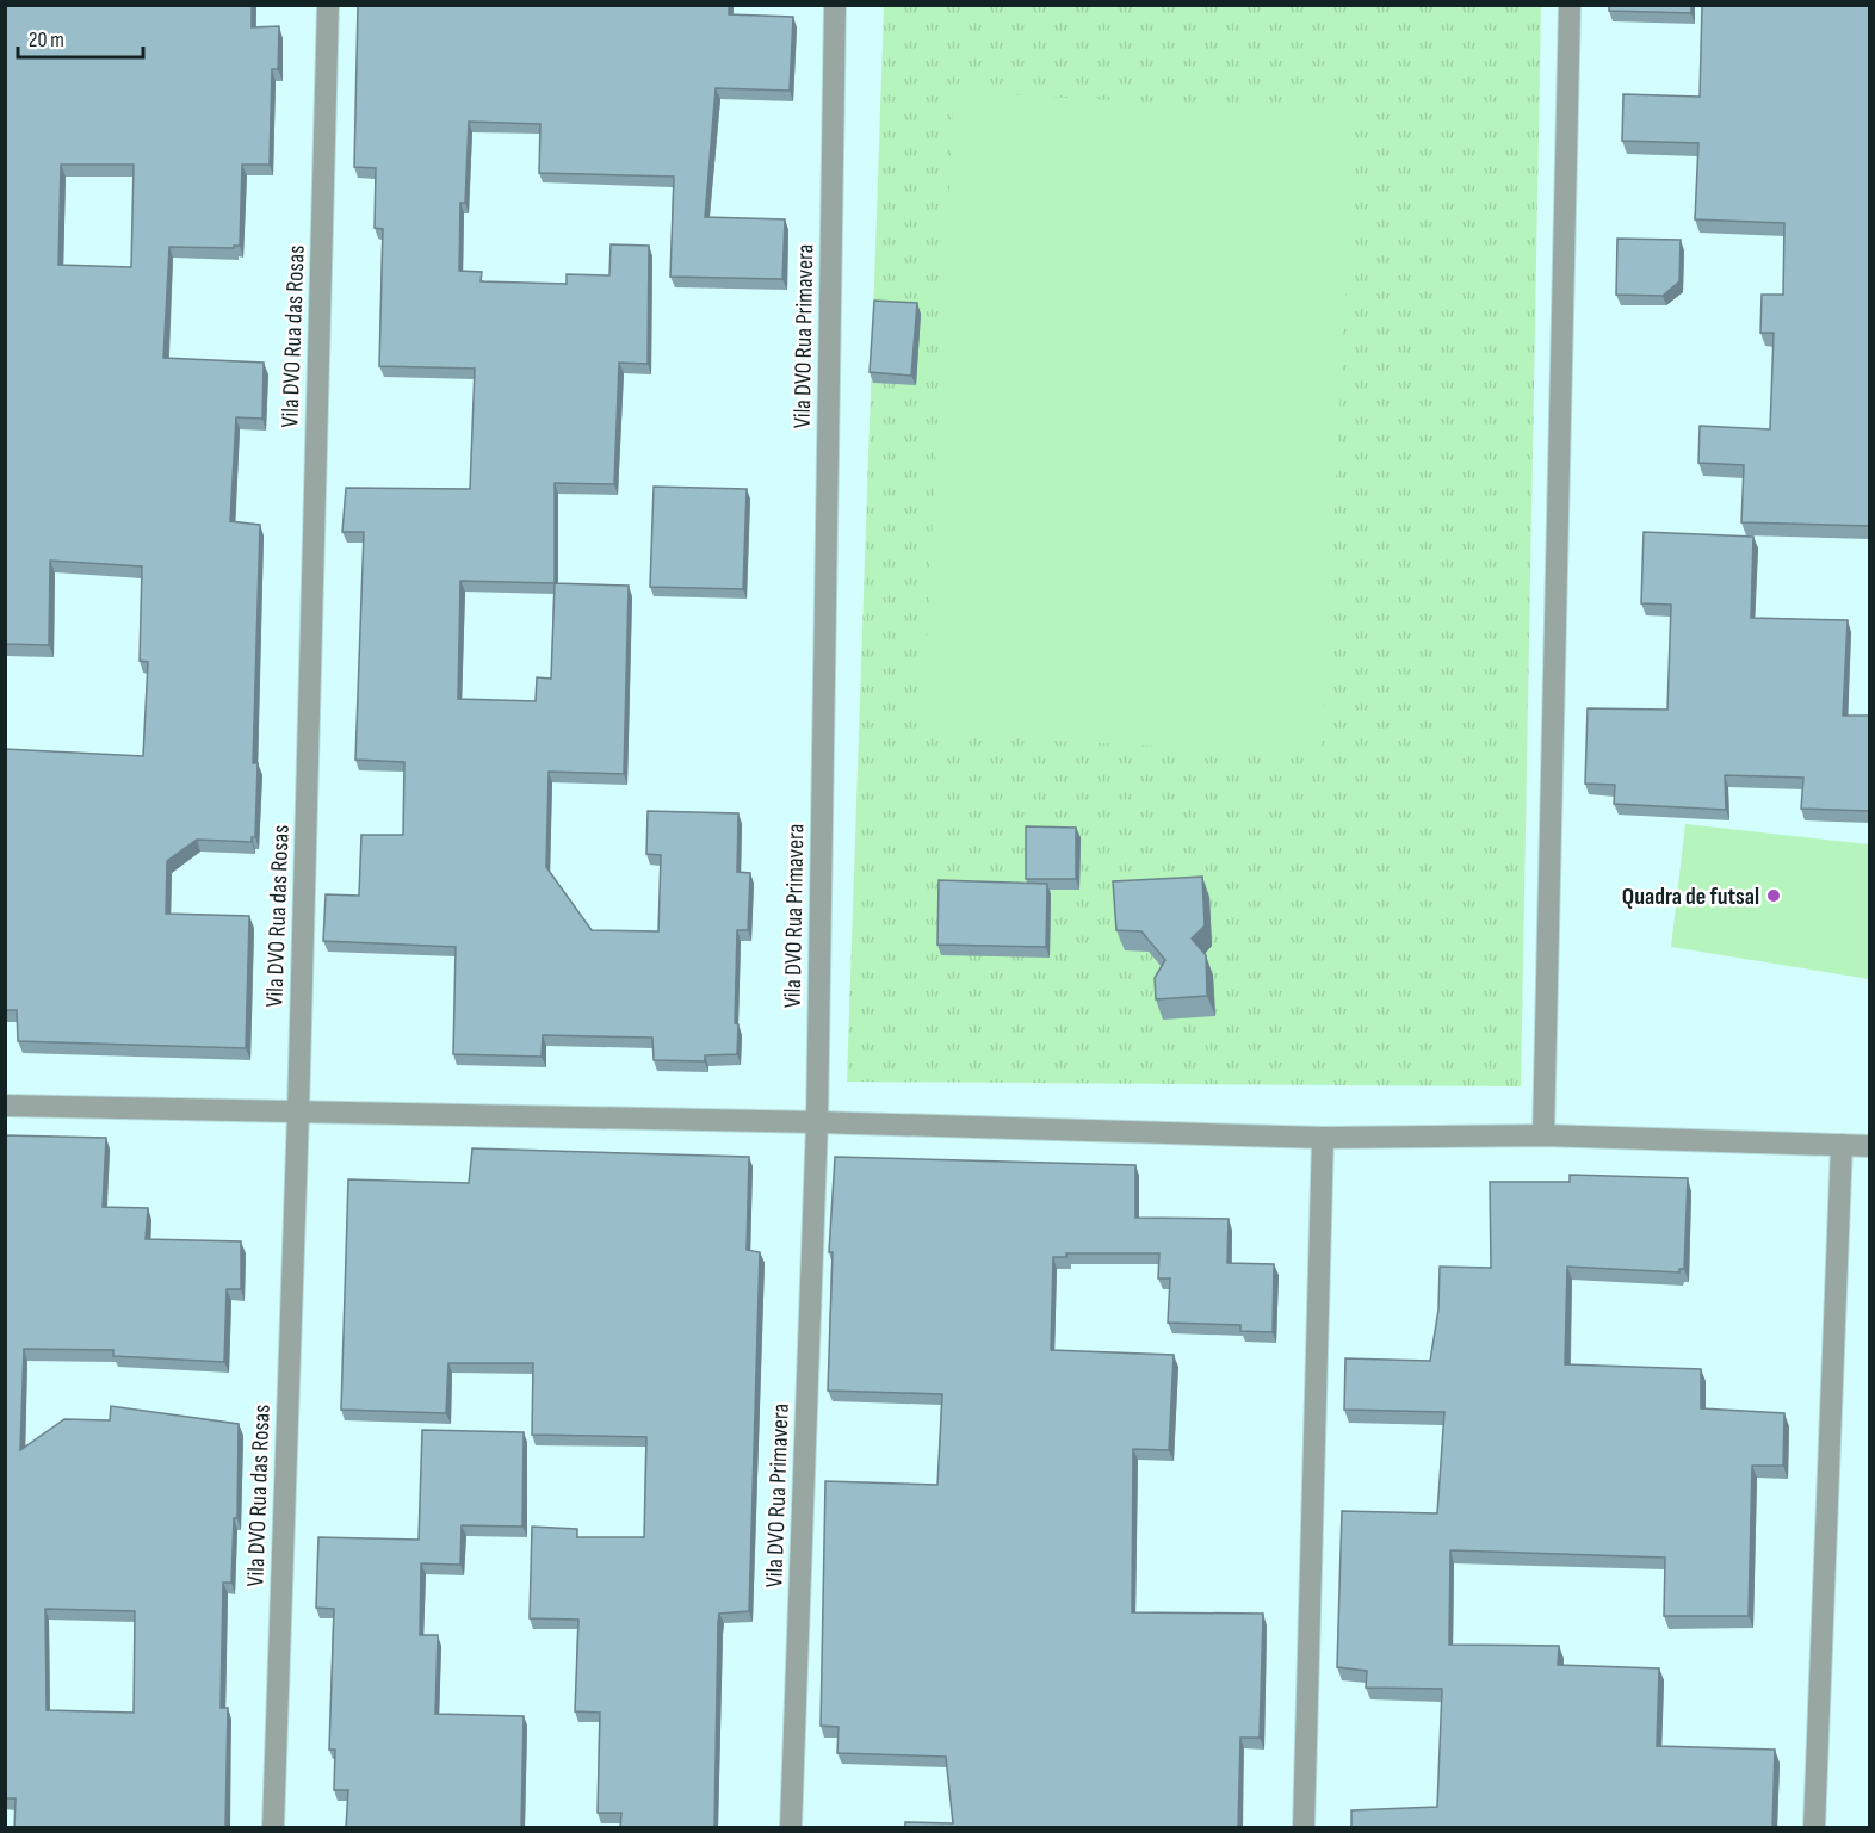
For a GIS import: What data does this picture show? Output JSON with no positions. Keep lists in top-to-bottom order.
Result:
{
  "streets": {
    "street": ["Vila DVO Rua das Rosas", "Vila DVO Rua Primavera"]
  },
  "places": ["Quadra de futsal"],
  "scale_bar": "20 m"
}
